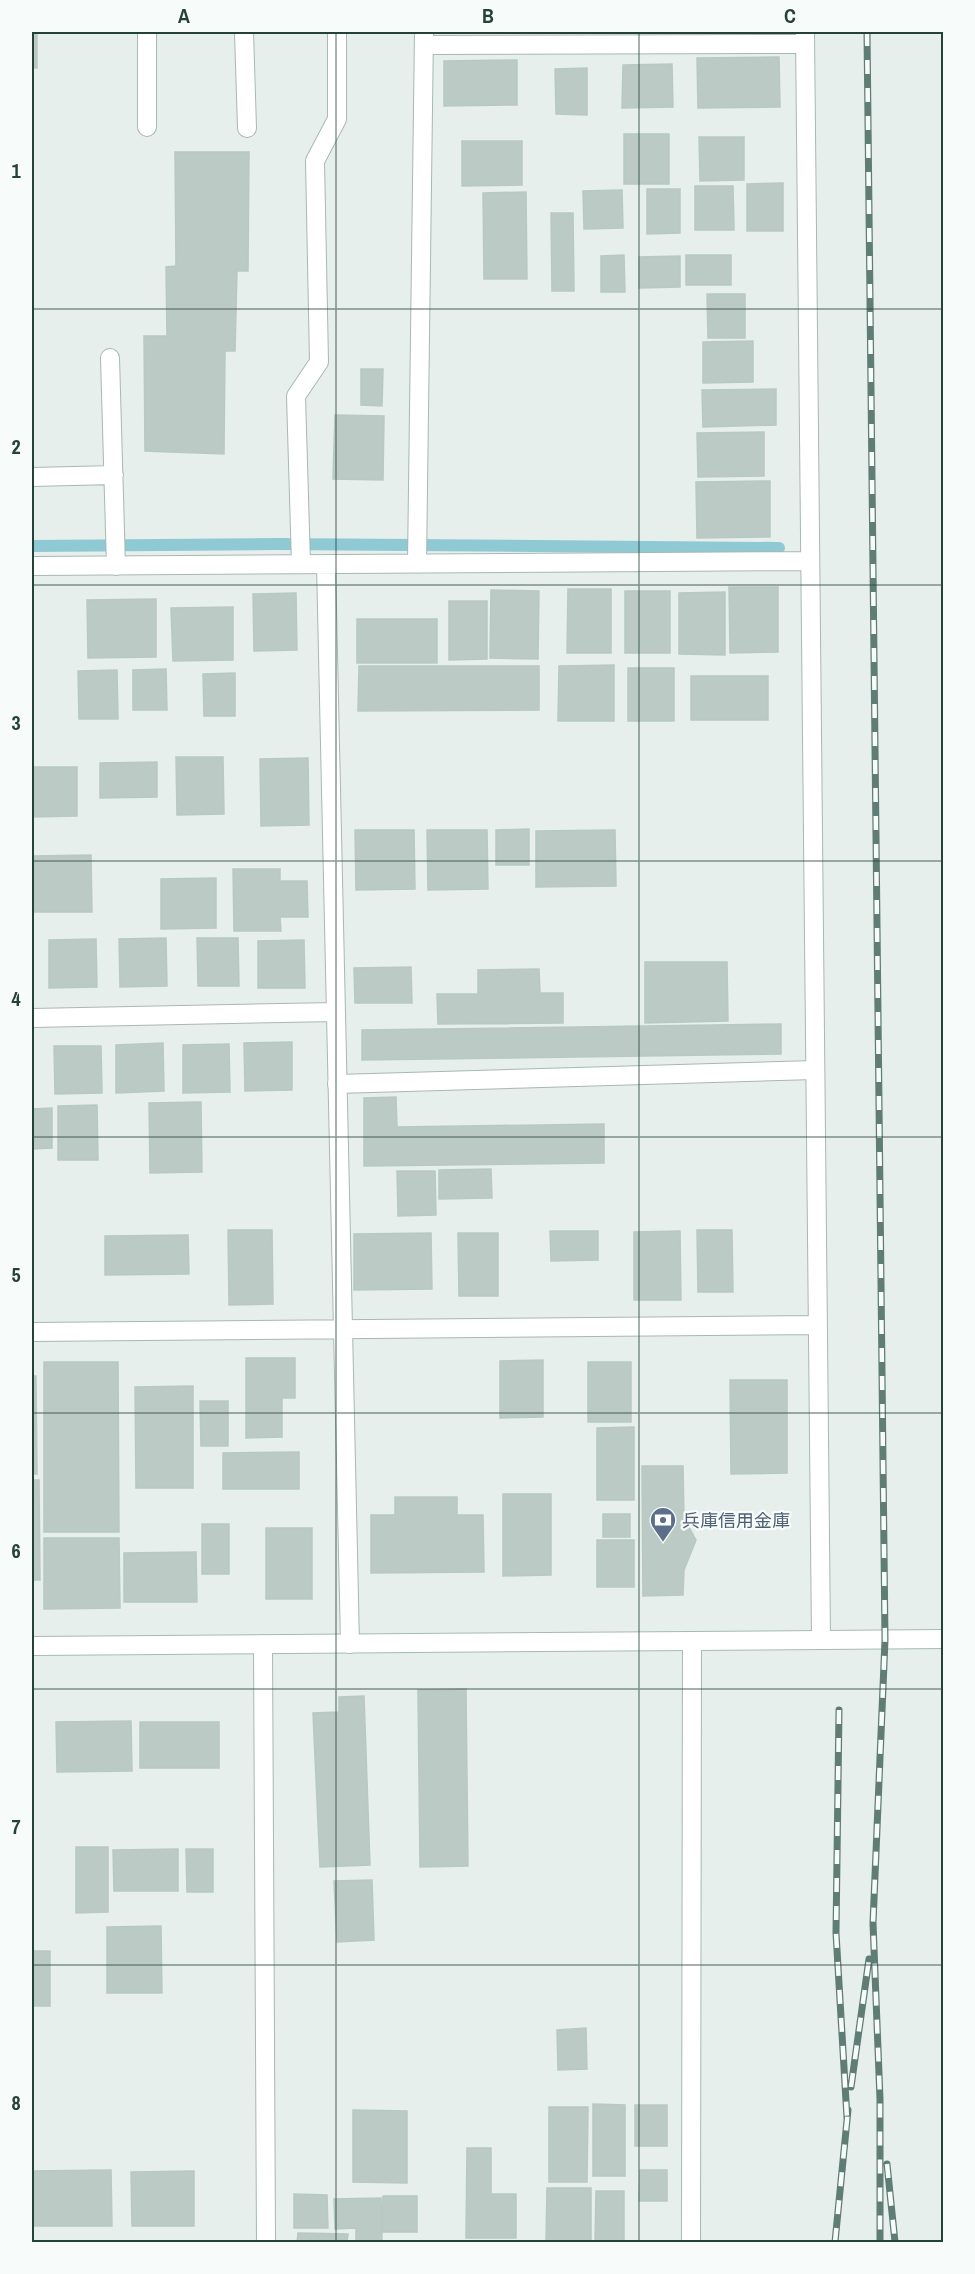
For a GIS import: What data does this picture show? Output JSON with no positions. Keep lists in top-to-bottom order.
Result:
{
  "places": {
    "bank": ["兵庫信用金庫"]
  },
  "grid": {
    "columns": ["A", "B", "C"],
    "rows": [
      "1",
      "2",
      "3",
      "4",
      "5",
      "6",
      "7",
      "8"
    ]
  }
}
